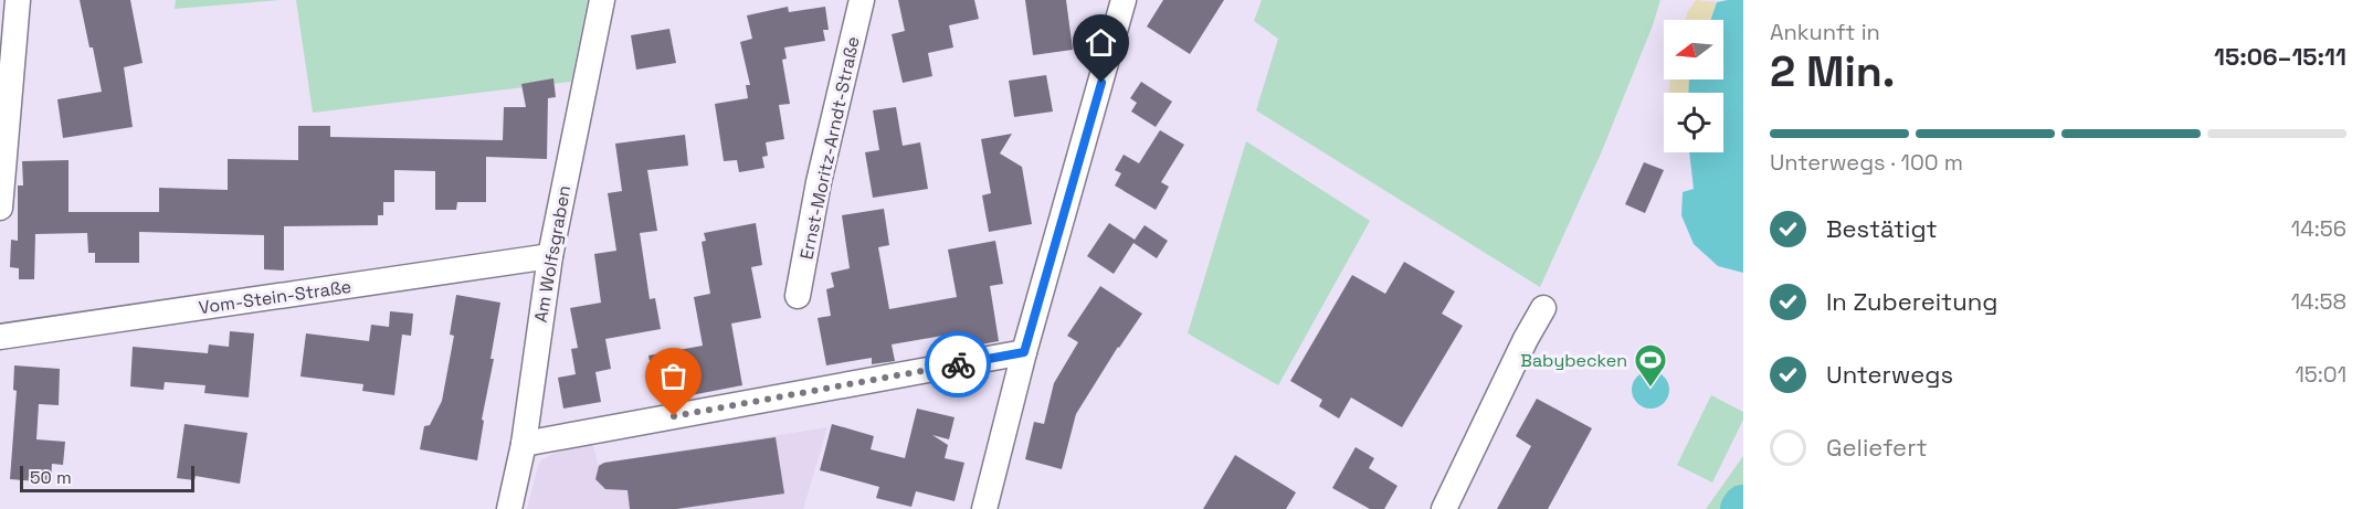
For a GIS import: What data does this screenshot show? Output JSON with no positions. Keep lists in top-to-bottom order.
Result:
{
  "streets": {
    "street": ["Ernst-Moritz-Arndt-Straße", "Am Wolfsgraben", "Vom-Stein-Straße"]
  },
  "crossings": [
    ["Am Wolfsgraben", "Vom-Stein-Straße"]
  ],
  "places": {
    "sports": ["Babybecken"]
  },
  "scale_bar": "50 m",
  "north": "left",
  "page": {
    "heading": ["2 Min.", "Ankunft in", "15:06–15:11"],
    "bar": "Unterwegs · 100 m",
    "list": [
      ["Bestätigt", "14:56"],
      ["In Zubereitung", "14:58"],
      ["Unterwegs", "15:01"],
      "Geliefert"
    ],
    "scale": "50 m"
  }
}
